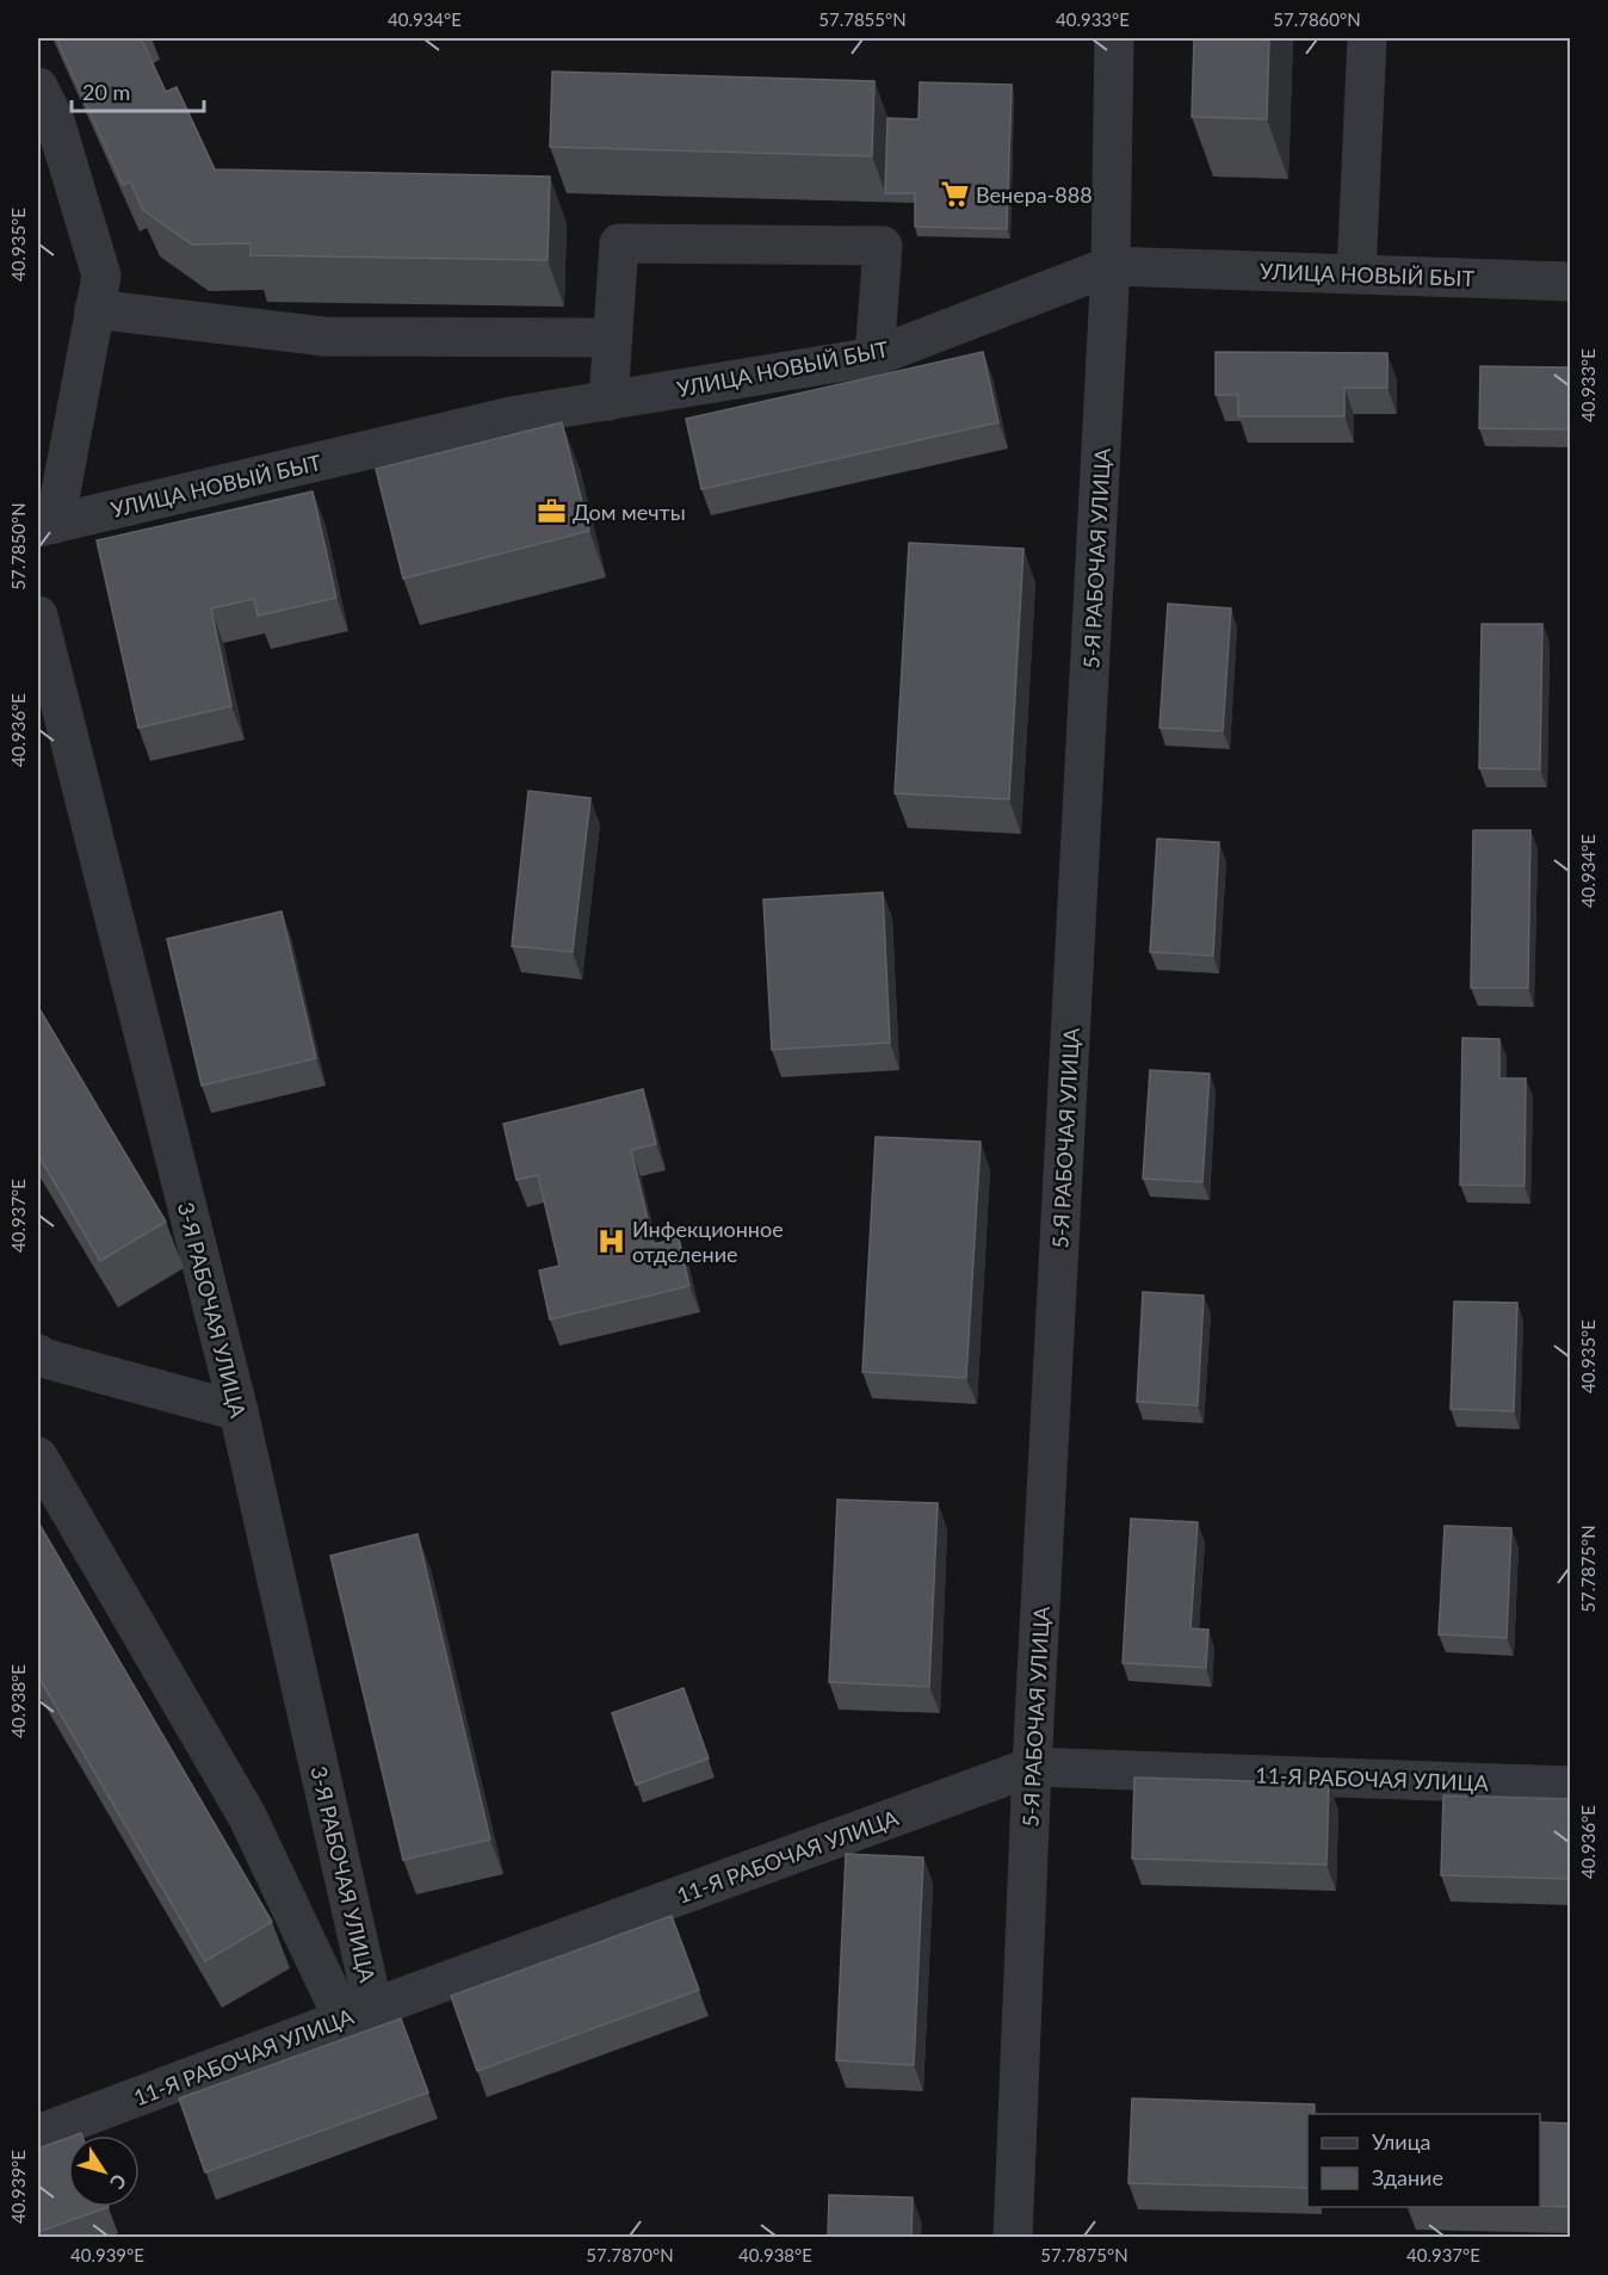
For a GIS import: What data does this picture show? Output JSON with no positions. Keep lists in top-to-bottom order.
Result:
{
  "streets": {
    "street": [
      "УЛИЦА НОВЫЙ БЫТ",
      "5-Я РАБОЧАЯ УЛИЦА",
      "3-Я РАБОЧАЯ УЛИЦА",
      "11-Я РАБОЧАЯ УЛИЦА"
    ]
  },
  "crossings": [
    ["УЛИЦА НОВЫЙ БЫТ", "5-Я РАБОЧАЯ УЛИЦА"],
    ["5-Я РАБОЧАЯ УЛИЦА", "11-Я РАБОЧАЯ УЛИЦА"],
    ["3-Я РАБОЧАЯ УЛИЦА", "11-Я РАБОЧАЯ УЛИЦА"]
  ],
  "places": {
    "supermarket": ["Венера-888"],
    "office": ["Дом мечты"],
    "hospital": ["Инфекционное отделение"]
  },
  "legend": ["Улица", "Здание"],
  "scale_bar": "20 m",
  "north": "bottom right",
  "coordinates": [
    "40.934°E",
    "57.7855°N",
    "40.933°E",
    "57.7860°N",
    "40.935°E",
    "57.7850°N",
    "40.936°E",
    "40.937°E",
    "57.7875°N",
    "40.938°E",
    "40.939°E",
    "57.7870°N"
  ]
}
